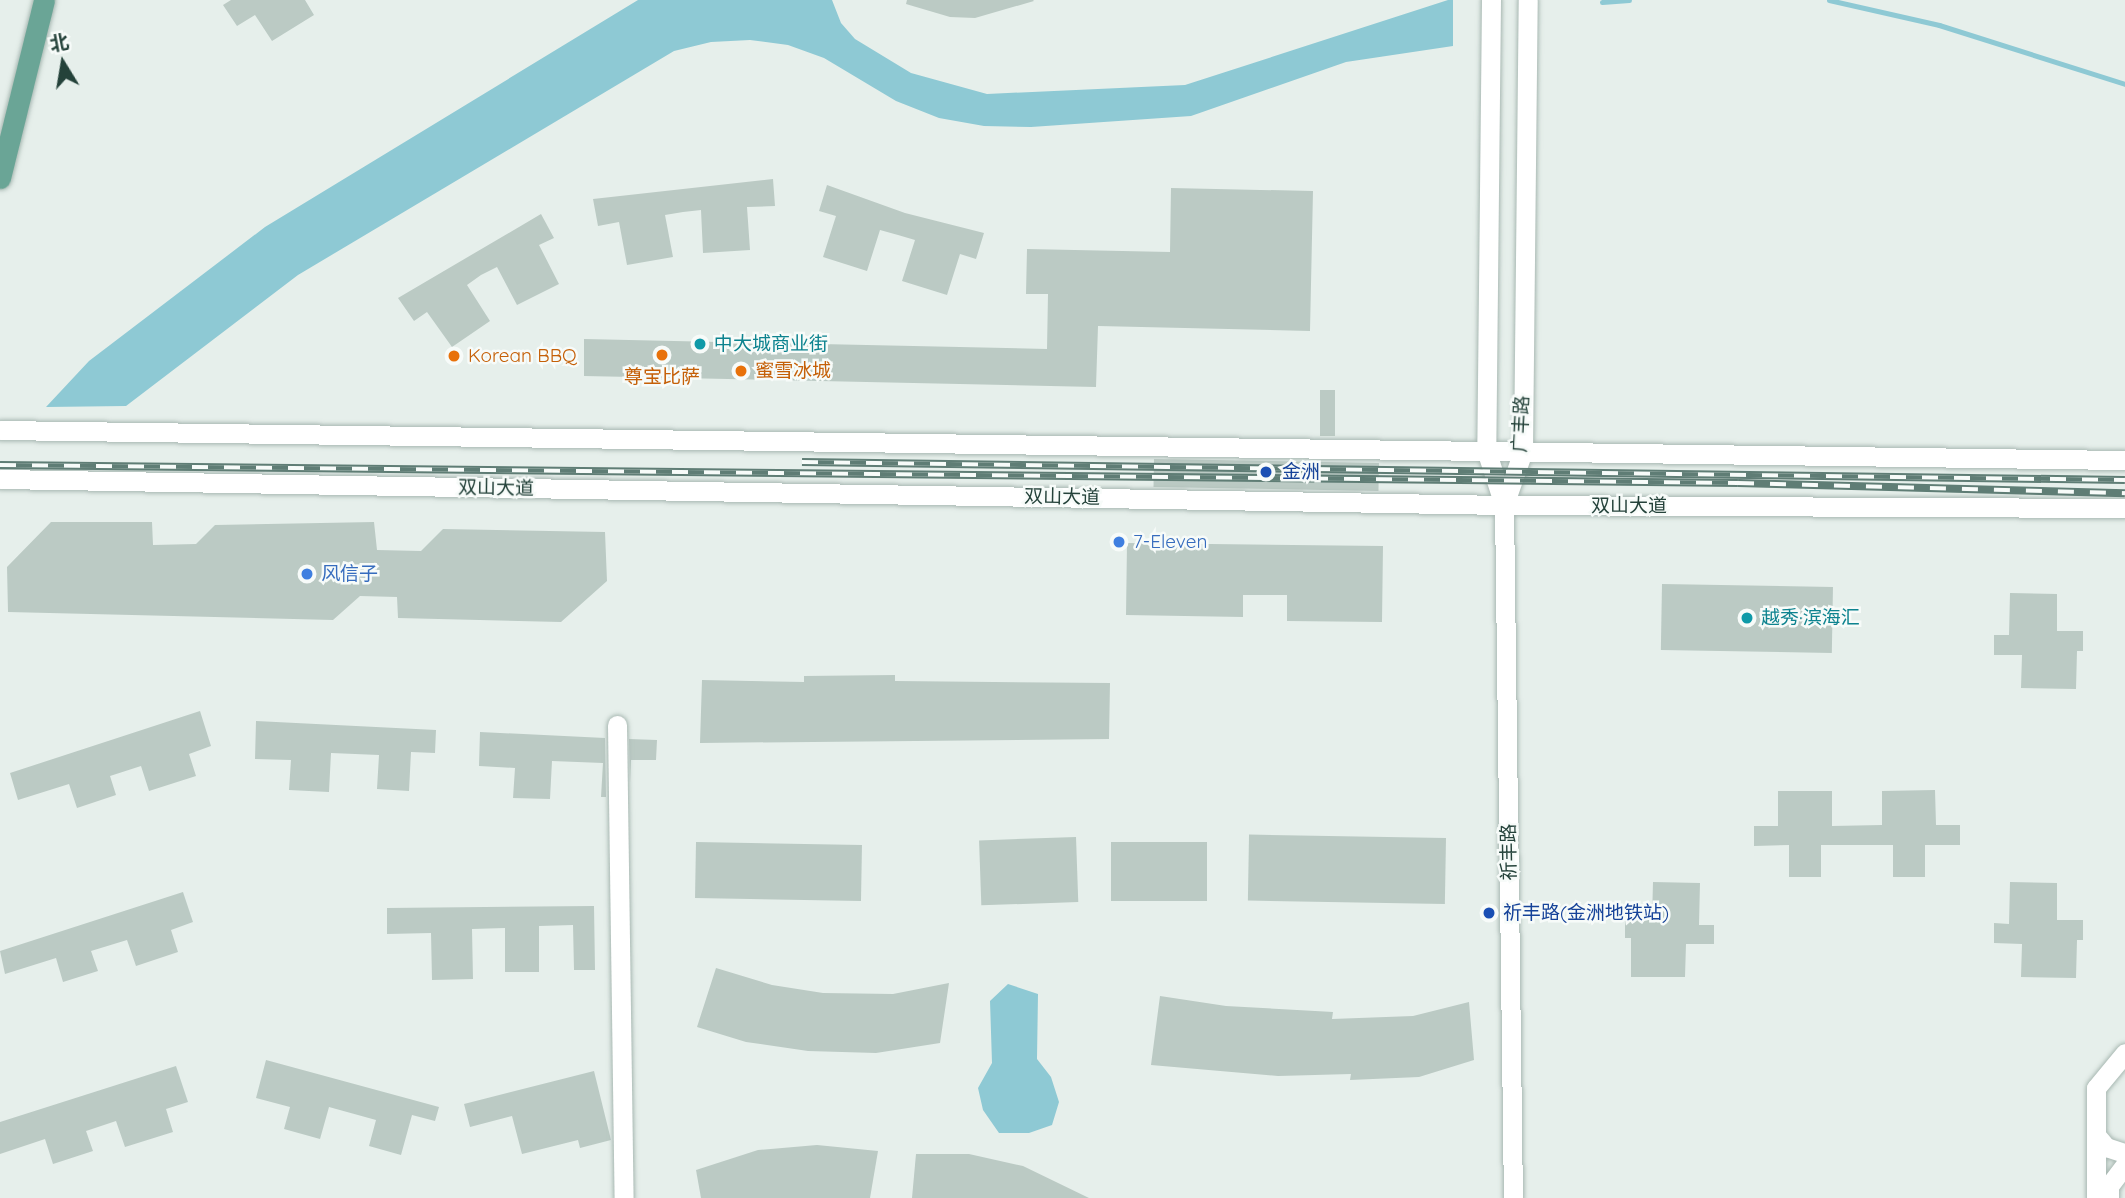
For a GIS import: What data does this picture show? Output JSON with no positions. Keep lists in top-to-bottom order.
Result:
{
  "streets": {
    "street": ["广丰路", "双山大道", "祈丰路"]
  },
  "crossings": [
    ["广丰路", "双山大道"],
    ["广丰路", "祈丰路"],
    ["双山大道", "祈丰路"]
  ],
  "places": [
    "中大城商业街",
    "尊宝比萨",
    "Korean BBQ",
    "蜜雪冰城",
    "金洲",
    "7-Eleven",
    "风信子",
    "越秀·滨海汇",
    "祈丰路(金洲地铁站)"
  ],
  "north": "top"
}
